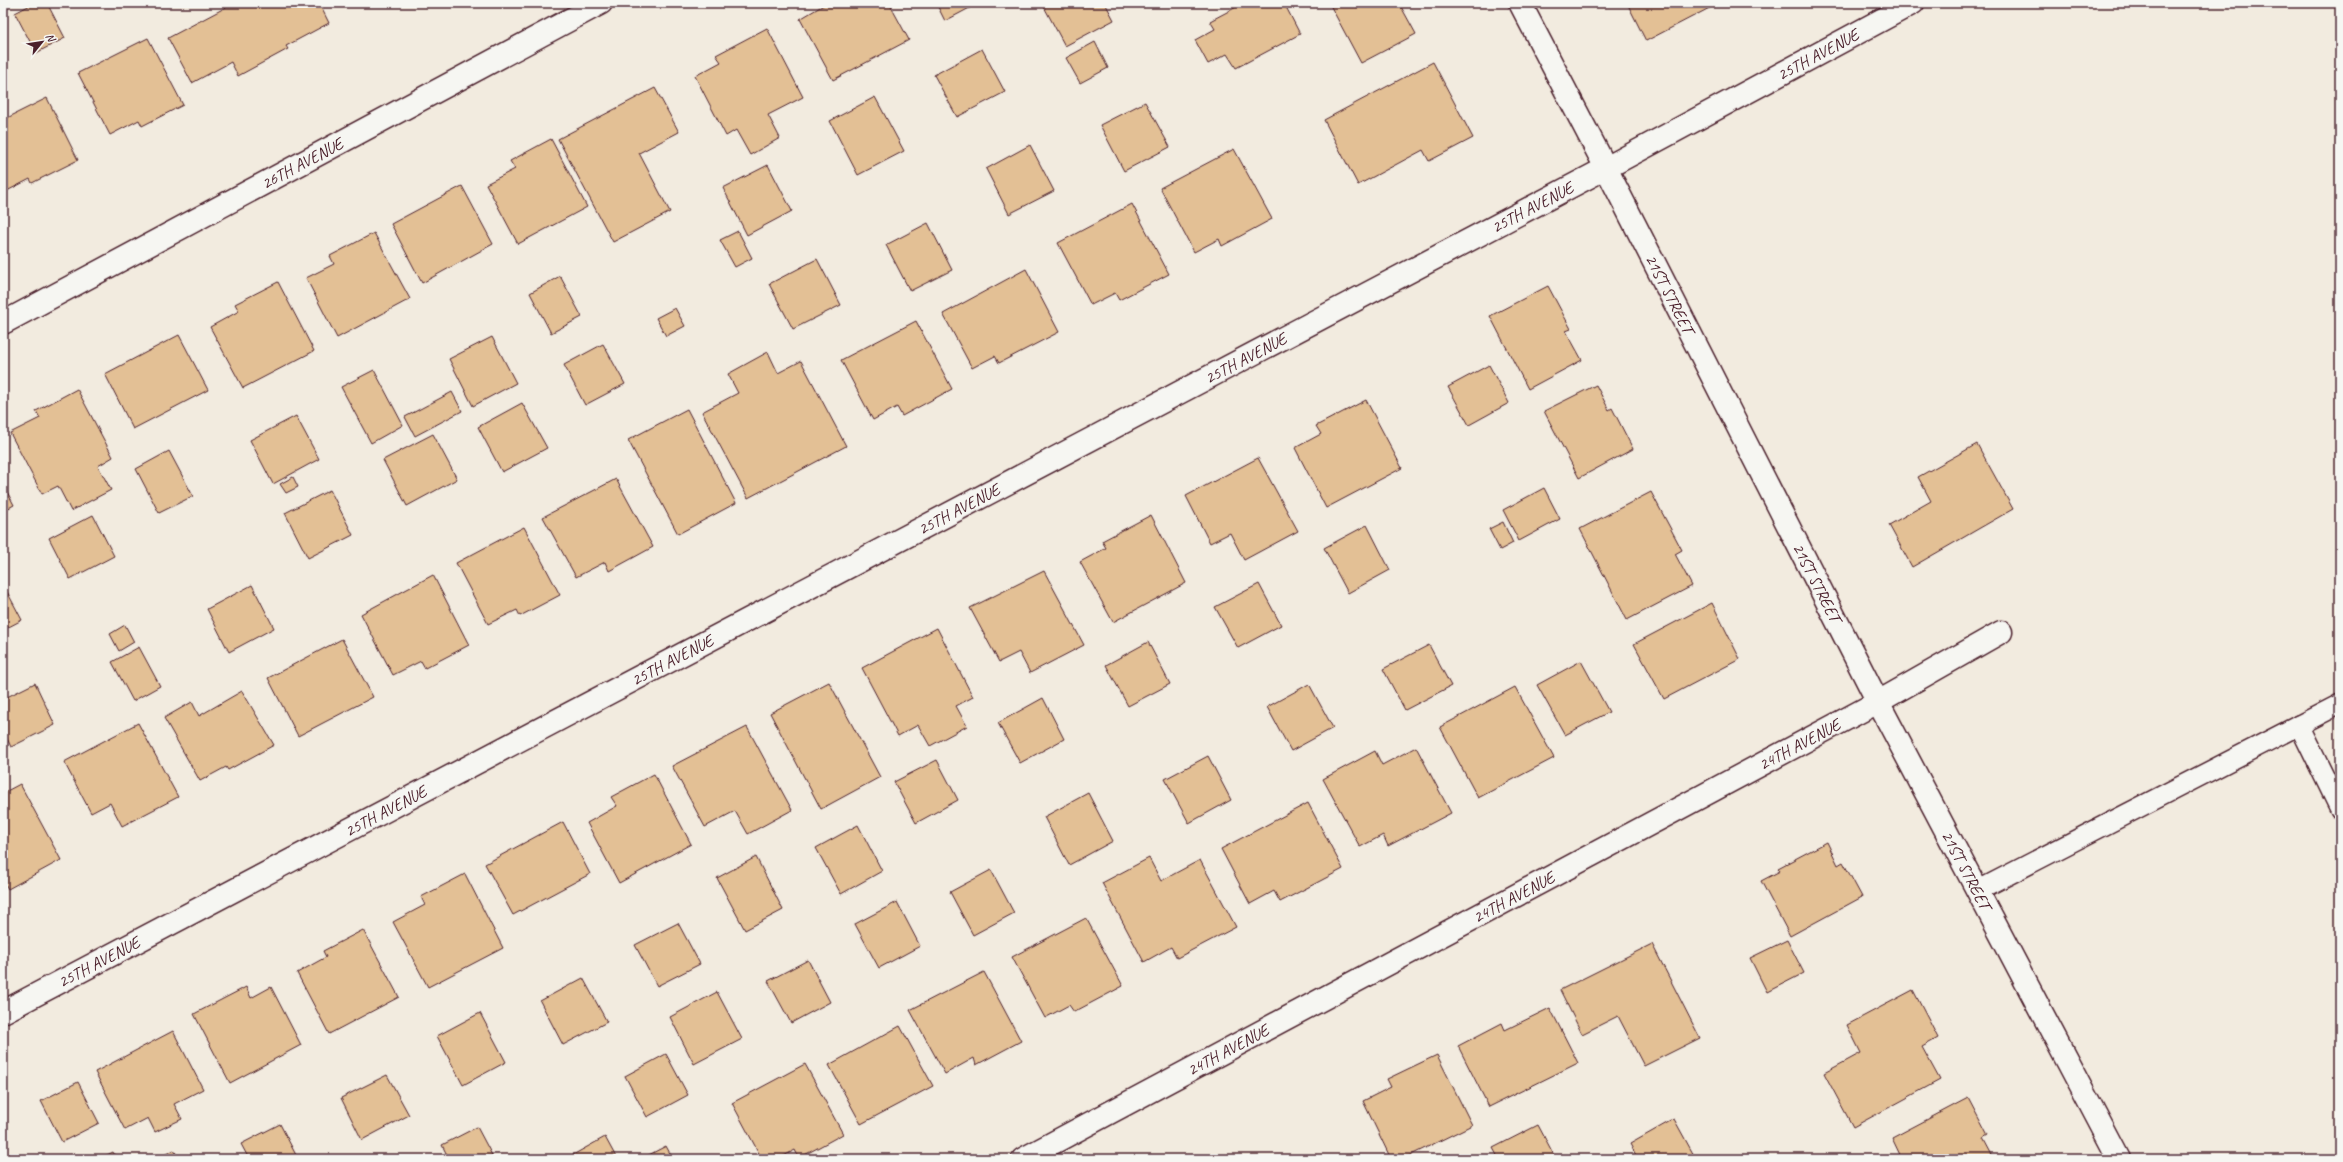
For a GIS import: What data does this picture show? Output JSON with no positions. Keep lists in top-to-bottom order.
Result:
{
  "streets": {
    "street": [
      "25TH AVENUE",
      "26TH AVENUE",
      "21ST STREET",
      "24TH AVENUE"
    ]
  },
  "crossings": [
    ["25TH AVENUE", "21ST STREET"],
    ["21ST STREET", "24TH AVENUE"]
  ],
  "north": "top right"
}
